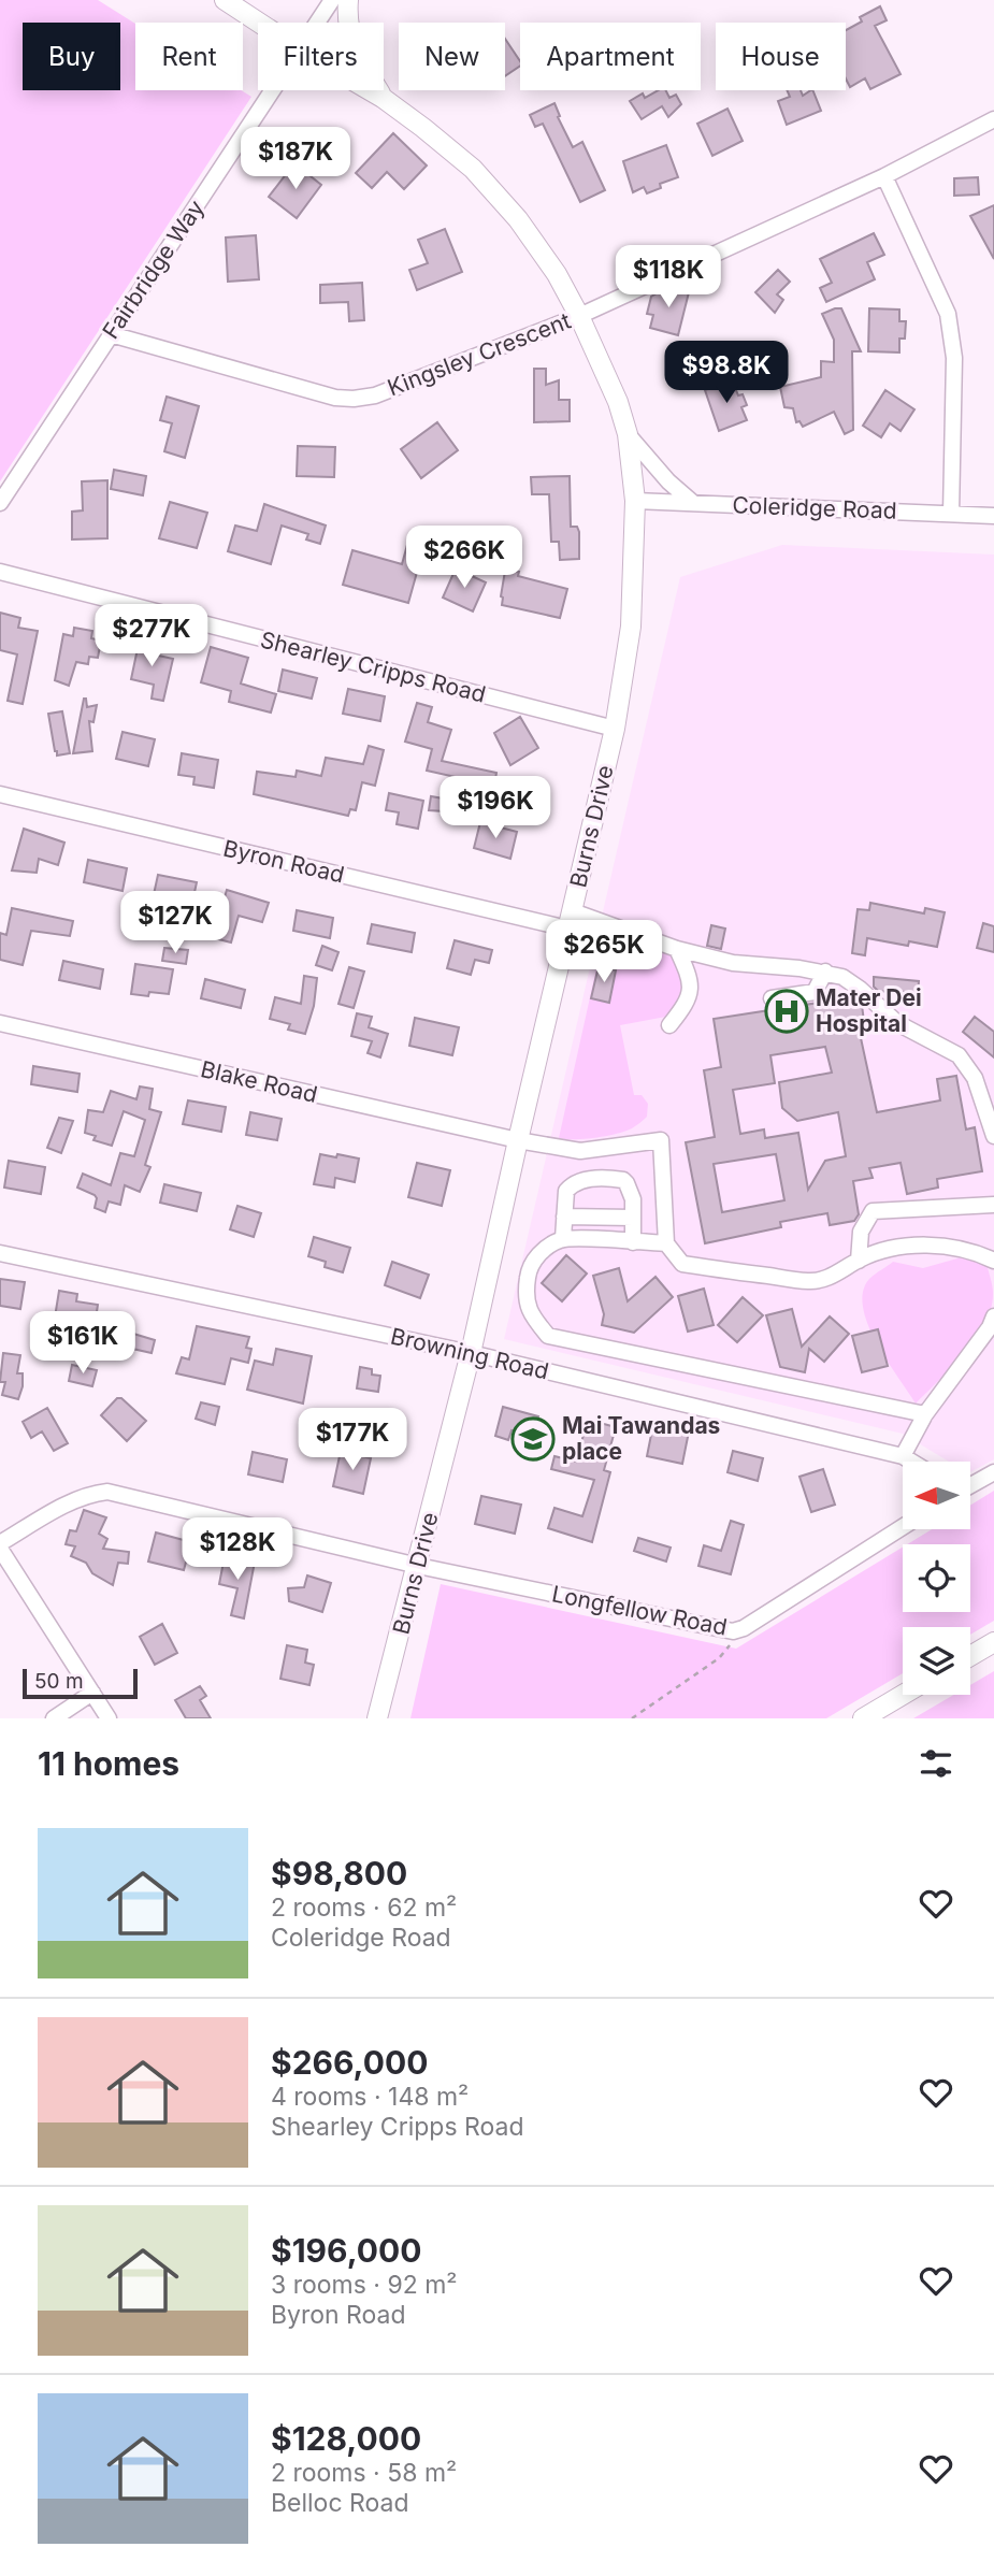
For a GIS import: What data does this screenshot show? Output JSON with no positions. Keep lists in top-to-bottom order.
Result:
{
  "streets": {
    "main road": ["Burns Drive"],
    "street": [
      "Fairbridge Way",
      "Kingsley Crescent",
      "Coleridge Road",
      "Shearley Cripps Road",
      "Byron Road",
      "Blake Road",
      "Browning Road",
      "Longfellow Road"
    ]
  },
  "crossings": [
    ["Fairbridge Way", "Kingsley Crescent"],
    ["Kingsley Crescent", "Burns Drive"],
    ["Coleridge Road", "Burns Drive"],
    ["Shearley Cripps Road", "Burns Drive"],
    ["Burns Drive", "Byron Road"],
    ["Burns Drive", "Blake Road"],
    ["Burns Drive", "Browning Road"],
    ["Burns Drive", "Longfellow Road"]
  ],
  "places": {
    "hospital": ["Mater Dei Hospital"],
    "school or university": ["Mai Tawandas place"]
  },
  "scale_bar": "50 m",
  "north": "left",
  "page": {
    "chip": [
      "Buy",
      "Rent",
      "Filters",
      "New",
      "Apartment",
      "House"
    ],
    "price": [
      "$187K",
      "$118K",
      "$98.8K",
      "$266K",
      "$277K",
      "$196K",
      "$127K",
      "$265K",
      "$161K",
      "$177K",
      "$128K"
    ],
    "scale": "50 m",
    "heading": "11 homes",
    "list": [
      {
        "name": "$98,800",
        "note": "2 rooms · 62 m² · Coleridge Road"
      },
      {
        "name": "$266,000",
        "note": "4 rooms · 148 m² · Shearley Cripps Road"
      },
      {
        "name": "$196,000",
        "note": "3 rooms · 92 m² · Byron Road"
      },
      {
        "name": "$128,000",
        "note": "2 rooms · 58 m² · Belloc Road"
      }
    ]
  }
}
